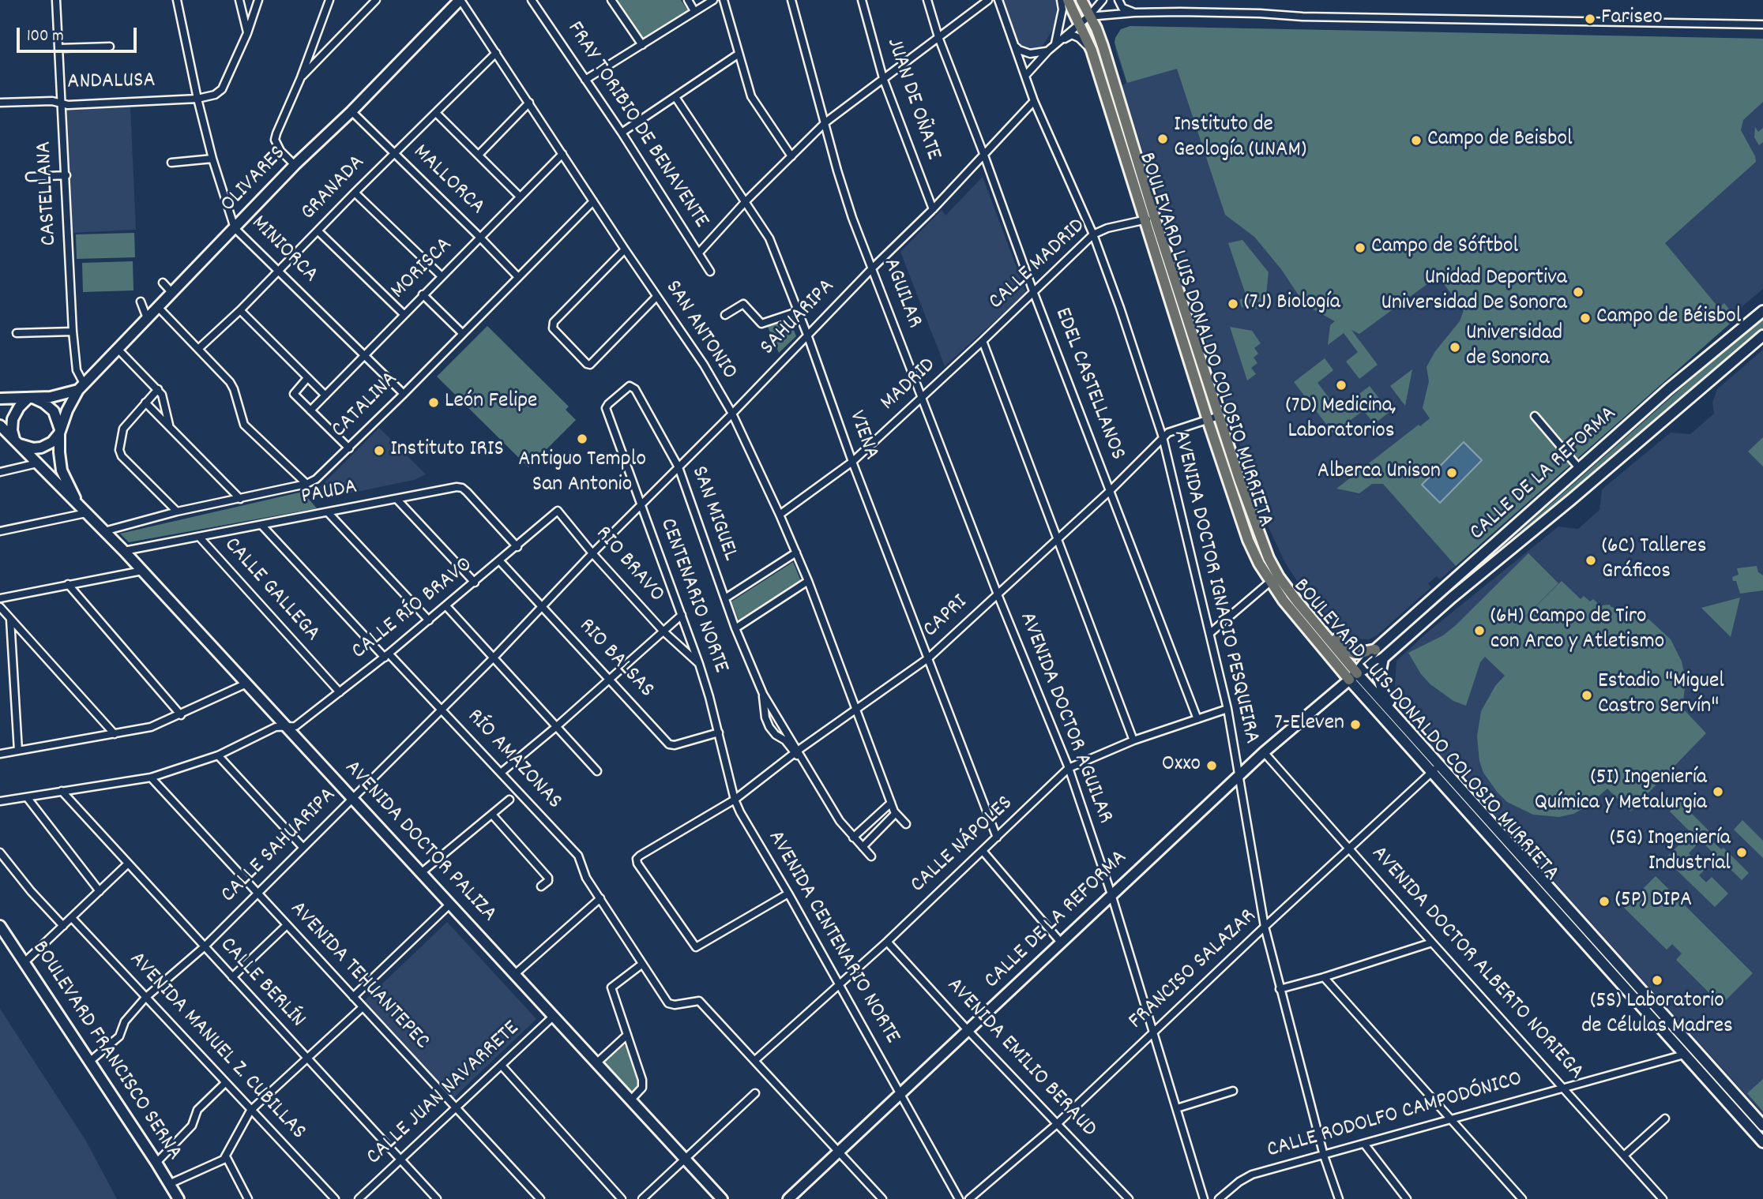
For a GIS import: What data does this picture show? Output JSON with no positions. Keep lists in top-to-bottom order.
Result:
{
  "streets": {
    "main road": [
      "OLIVARES",
      "BOULEVARD LUIS DONALDO COLOSIO MURRIETA",
      "CALLE DE LA REFORMA",
      "AVENIDA DOCTOR PALIZA",
      "BOULEVARD FRANCISCO SERNA"
    ],
    "street": [
      "ANDALUSA",
      "JUAN DE OÑATE",
      "FRAY TORIBIO DE BENAVENTE",
      "MALLORCA",
      "GRANADA",
      "CASTELLANA",
      "MINIORCA",
      "CALLE MADRID",
      "MORISCA",
      "AGUILAR",
      "SAHUARIPA",
      "SAN ANTONIO",
      "EDEL CASTELLANOS",
      "MADRID",
      "CATALINA",
      "VIENA",
      "PAUDA",
      "SAN MIGUEL",
      "RIO BRAVO",
      "AVENIDA DOCTOR IGNACIO PESQUEIRA",
      "CALLE GALLEGA",
      "CENTENARIO NORTE",
      "CALLE RÍO BRAVO",
      "CAPRI",
      "RIO BALSAS",
      "AVENIDA DOCTOR AGUILAR",
      "RÍO AMAZONAS",
      "CALLE NÁPOLES",
      "CALLE SAHUARIPA",
      "AVENIDA CENTENARIO NORTE",
      "AVENIDA DOCTOR ALBERTO NORIEGA",
      "FRANCISO SALAZAR",
      "AVENIDA TEHUANTEPEC",
      "CALLE BERLÍN",
      "AVENIDA MANUEL Z. CUBILLAS",
      "AVENIDA EMILIO BERAUD",
      "CALLE JUAN NAVARRETE",
      "CALLE RODOLFO CAMPODÓNICO"
    ]
  },
  "crossings": [
    ["ANDALUSA", "CASTELLANA"],
    ["ANDALUSA", "MINIORCA"],
    ["JUAN DE OÑATE", "SAHUARIPA"],
    ["OLIVARES", "MALLORCA"],
    ["OLIVARES", "CASTELLANA"],
    ["OLIVARES", "MINIORCA"],
    ["OLIVARES", "SAN ANTONIO"],
    ["OLIVARES", "AVENIDA DOCTOR PALIZA"],
    ["MALLORCA", "GRANADA"],
    ["MALLORCA", "MORISCA"],
    ["MALLORCA", "CATALINA"],
    ["GRANADA", "MINIORCA"],
    ["GRANADA", "SAN ANTONIO"],
    ["MINIORCA", "MORISCA"],
    ["MINIORCA", "CATALINA"],
    ["CALLE MADRID", "BOULEVARD LUIS DONALDO COLOSIO MURRIETA"],
    ["CALLE MADRID", "EDEL CASTELLANOS"],
    ["CALLE MADRID", "MADRID"],
    ["CALLE MADRID", "AVENIDA DOCTOR IGNACIO PESQUEIRA"],
    ["MORISCA", "SAN ANTONIO"],
    ["AGUILAR", "SAHUARIPA"],
    ["AGUILAR", "MADRID"],
    ["AGUILAR", "CAPRI"],
    ["AGUILAR", "AVENIDA DOCTOR AGUILAR"],
    ["SAHUARIPA", "SAN ANTONIO"],
    ["SAHUARIPA", "EDEL CASTELLANOS"],
    ["SAHUARIPA", "VIENA"],
    ["SAHUARIPA", "SAN MIGUEL"],
    ["SAHUARIPA", "RIO BRAVO"],
    ["SAHUARIPA", "AVENIDA DOCTOR IGNACIO PESQUEIRA"],
    ["SAHUARIPA", "CENTENARIO NORTE"],
    ["SAHUARIPA", "RIO BALSAS"],
    ["SAHUARIPA", "CALLE SAHUARIPA"],
    ["SAN ANTONIO", "MADRID"],
    ["SAN ANTONIO", "CATALINA"],
    ["SAN ANTONIO", "CAPRI"],
    ["BOULEVARD LUIS DONALDO COLOSIO MURRIETA", "CALLE DE LA REFORMA"],
    ["BOULEVARD LUIS DONALDO COLOSIO MURRIETA", "FRANCISO SALAZAR"],
    ["BOULEVARD LUIS DONALDO COLOSIO MURRIETA", "CALLE RODOLFO CAMPODÓNICO"],
    ["EDEL CASTELLANOS", "CAPRI"],
    ["EDEL CASTELLANOS", "CALLE NÁPOLES"],
    ["MADRID", "VIENA"],
    ["CATALINA", "AVENIDA DOCTOR PALIZA"],
    ["VIENA", "CAPRI"],
    ["VIENA", "CALLE NÁPOLES"],
    ["CALLE DE LA REFORMA", "AVENIDA DOCTOR IGNACIO PESQUEIRA"],
    ["CALLE DE LA REFORMA", "AVENIDA DOCTOR AGUILAR"],
    ["CALLE DE LA REFORMA", "AVENIDA CENTENARIO NORTE"],
    ["CALLE DE LA REFORMA", "AVENIDA DOCTOR ALBERTO NORIEGA"],
    ["CALLE DE LA REFORMA", "AVENIDA EMILIO BERAUD"],
    ["PAUDA", "CALLE GALLEGA"],
    ["PAUDA", "CALLE RÍO BRAVO"],
    ["PAUDA", "RÍO AMAZONAS"],
    ["PAUDA", "AVENIDA DOCTOR PALIZA"],
    ["SAN MIGUEL", "CENTENARIO NORTE"],
    ["SAN MIGUEL", "CAPRI"],
    ["RIO BRAVO", "CENTENARIO NORTE"],
    ["RIO BRAVO", "CALLE RÍO BRAVO"],
    ["AVENIDA DOCTOR IGNACIO PESQUEIRA", "CAPRI"],
    ["AVENIDA DOCTOR IGNACIO PESQUEIRA", "CALLE NÁPOLES"],
    ["AVENIDA DOCTOR IGNACIO PESQUEIRA", "FRANCISO SALAZAR"],
    ["AVENIDA DOCTOR IGNACIO PESQUEIRA", "CALLE RODOLFO CAMPODÓNICO"],
    ["CALLE GALLEGA", "CALLE RÍO BRAVO"],
    ["CENTENARIO NORTE", "CAPRI"],
    ["CENTENARIO NORTE", "RIO BALSAS"],
    ["CENTENARIO NORTE", "AVENIDA CENTENARIO NORTE"],
    ["CALLE RÍO BRAVO", "RIO BALSAS"],
    ["CALLE RÍO BRAVO", "RÍO AMAZONAS"],
    ["CALLE RÍO BRAVO", "AVENIDA DOCTOR PALIZA"],
    ["CALLE RÍO BRAVO", "AVENIDA TEHUANTEPEC"],
    ["CALLE RÍO BRAVO", "CALLE BERLÍN"],
    ["CAPRI", "AVENIDA DOCTOR AGUILAR"],
    ["CAPRI", "AVENIDA CENTENARIO NORTE"],
    ["RIO BALSAS", "CALLE SAHUARIPA"],
    ["AVENIDA DOCTOR AGUILAR", "CALLE NÁPOLES"],
    ["AVENIDA DOCTOR AGUILAR", "FRANCISO SALAZAR"],
    ["RÍO AMAZONAS", "CALLE SAHUARIPA"],
    ["AVENIDA DOCTOR PALIZA", "CALLE SAHUARIPA"],
    ["AVENIDA DOCTOR PALIZA", "CALLE JUAN NAVARRETE"],
    ["CALLE NÁPOLES", "AVENIDA CENTENARIO NORTE"],
    ["CALLE NÁPOLES", "AVENIDA EMILIO BERAUD"],
    ["CALLE SAHUARIPA", "AVENIDA TEHUANTEPEC"],
    ["CALLE SAHUARIPA", "CALLE BERLÍN"],
    ["CALLE SAHUARIPA", "AVENIDA MANUEL Z. CUBILLAS"],
    ["CALLE SAHUARIPA", "BOULEVARD FRANCISCO SERNA"],
    ["AVENIDA DOCTOR ALBERTO NORIEGA", "FRANCISO SALAZAR"],
    ["AVENIDA DOCTOR ALBERTO NORIEGA", "CALLE RODOLFO CAMPODÓNICO"],
    ["FRANCISO SALAZAR", "AVENIDA EMILIO BERAUD"],
    ["AVENIDA TEHUANTEPEC", "CALLE JUAN NAVARRETE"],
    ["CALLE BERLÍN", "CALLE JUAN NAVARRETE"]
  ],
  "places": [
    "Fariseo",
    "Instituto de Geología (UNAM)",
    "Campo de Beisbol",
    "Campo de Sóftbol",
    "Unidad Deportiva Universidad De Sonora",
    "(7J) Biología",
    "Campo de Béisbol",
    "Universidad de Sonora",
    "(7D) Medicina, Laboratorios",
    "León Felipe",
    "Antiguo Templo San Antonio",
    "Instituto IRIS",
    "Alberca Unison",
    "(6C) Talleres Gráficos",
    "(6H) Campo de Tiro con Arco y Atletismo",
    "Estadio \"Miguel Castro Servín\"",
    "7-Eleven",
    "Oxxo",
    "(5I) Ingeniería Química y Metalurgia",
    "(5G) Ingeniería Industrial",
    "(5P) DIPA",
    "(5S) Laboratorio de Células Madres"
  ],
  "scale_bar": "100 m"
}
